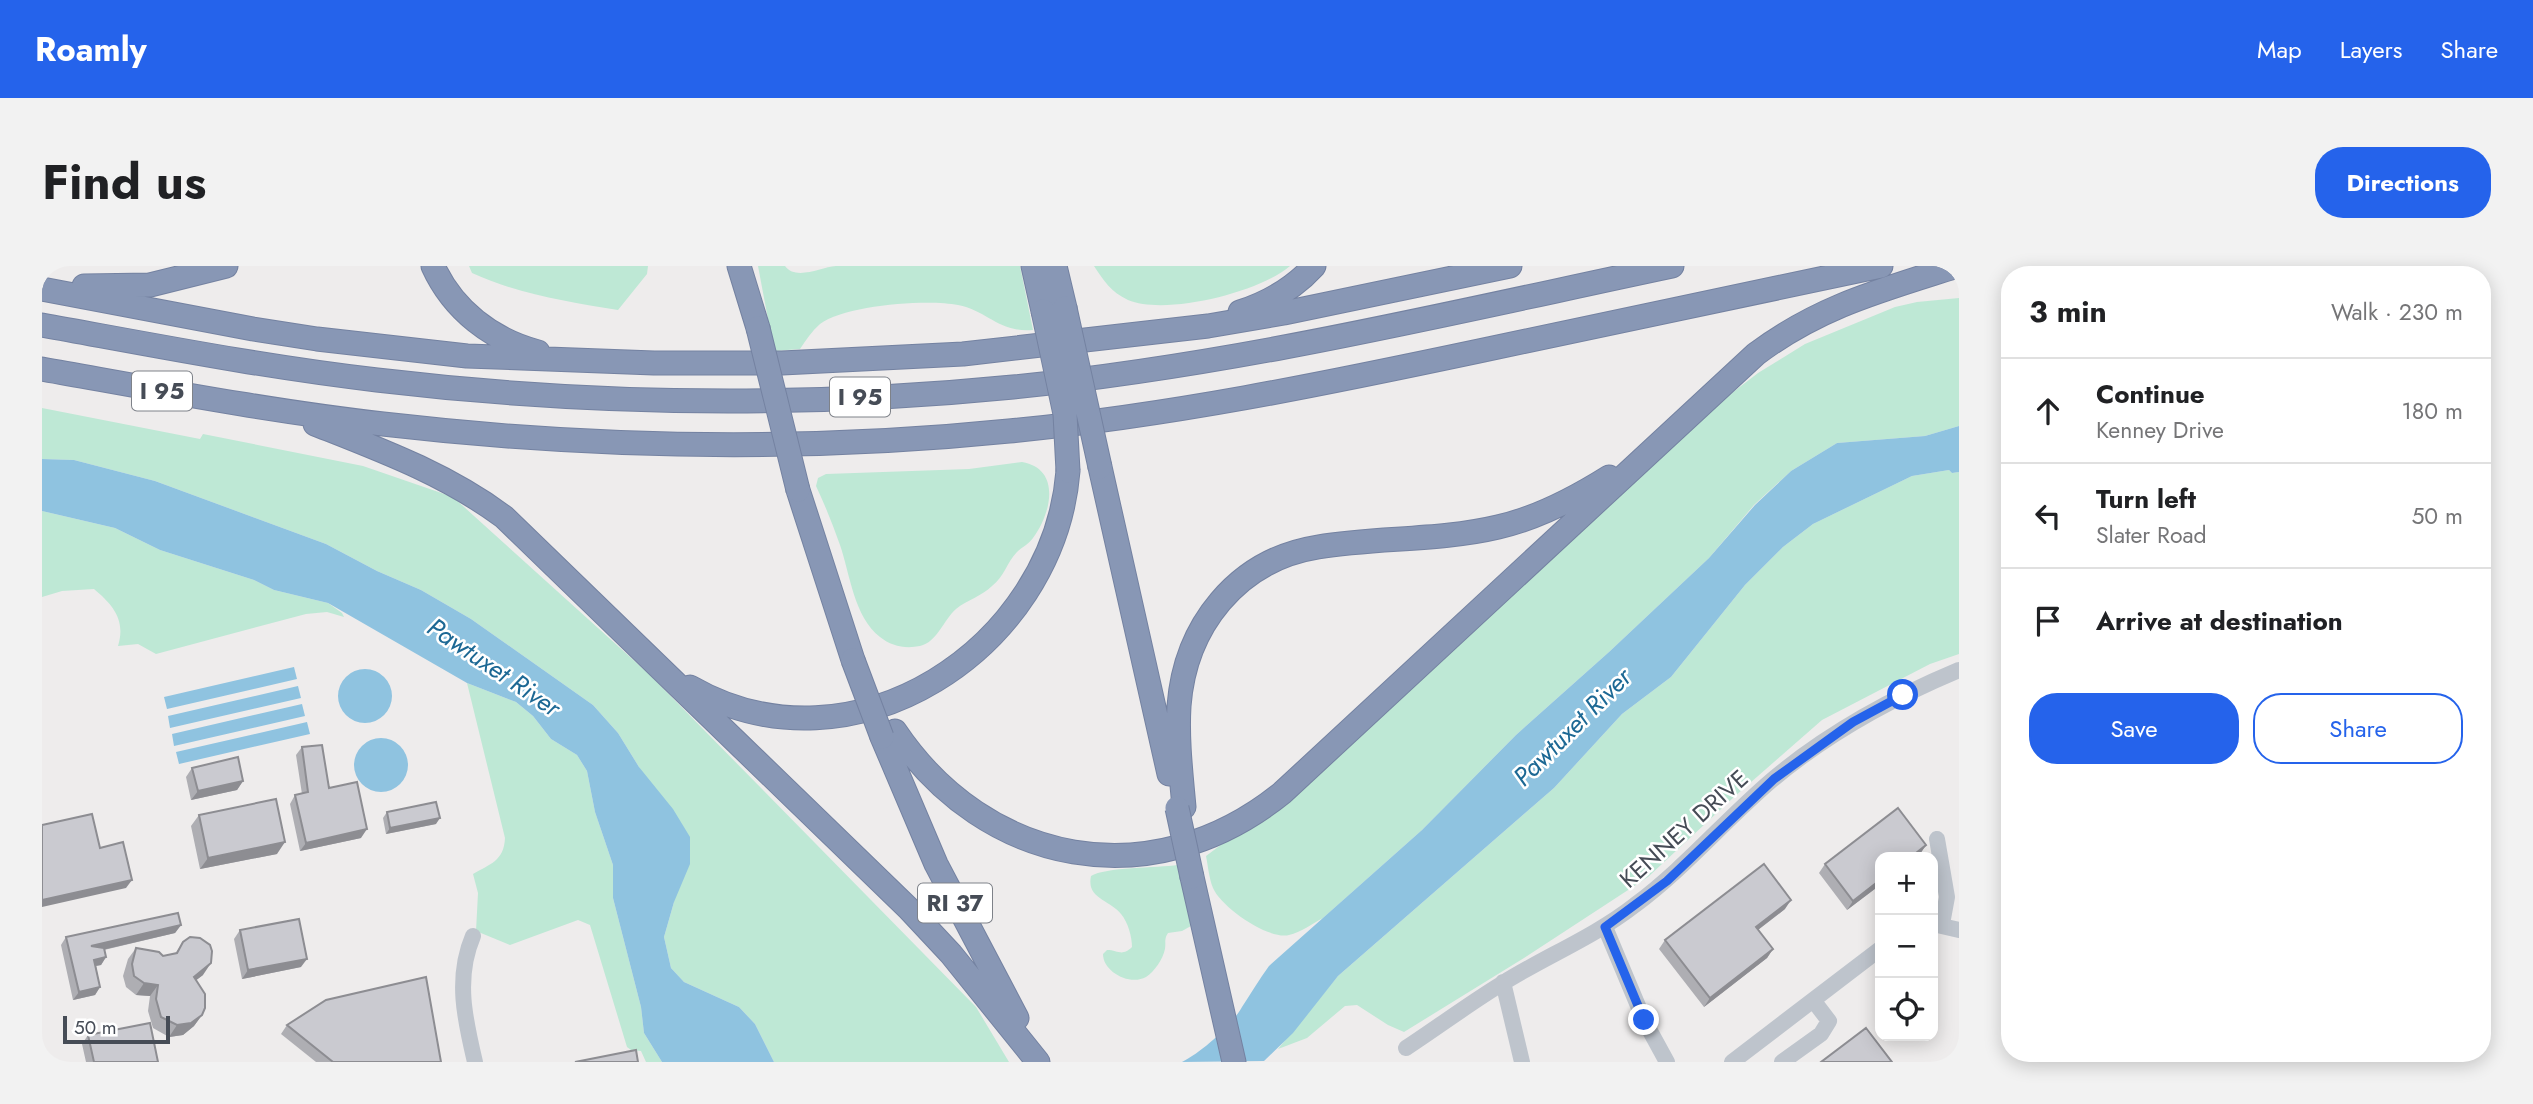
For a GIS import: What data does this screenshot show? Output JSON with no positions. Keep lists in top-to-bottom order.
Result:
{
  "streets": {
    "highway": ["I 95", "RI 37"],
    "street": ["KENNEY DRIVE"]
  },
  "water": ["Pawtuxet River"],
  "scale_bar": "50 m",
  "page": {
    "header": "Roamly",
    "nav": ["Map", "Layers", "Share"],
    "title": "Find us",
    "buttons": [
      "Directions",
      ["Save", "Share"]
    ],
    "heading": ["3 min", "Walk · 230 m"],
    "list": [
      ["Continue", "Kenney Drive", "180 m"],
      ["Turn left", "Slater Road", "50 m"],
      "Arrive at destination"
    ],
    "map_buttons": ["+", "−"],
    "scale": "50 m"
  }
}
